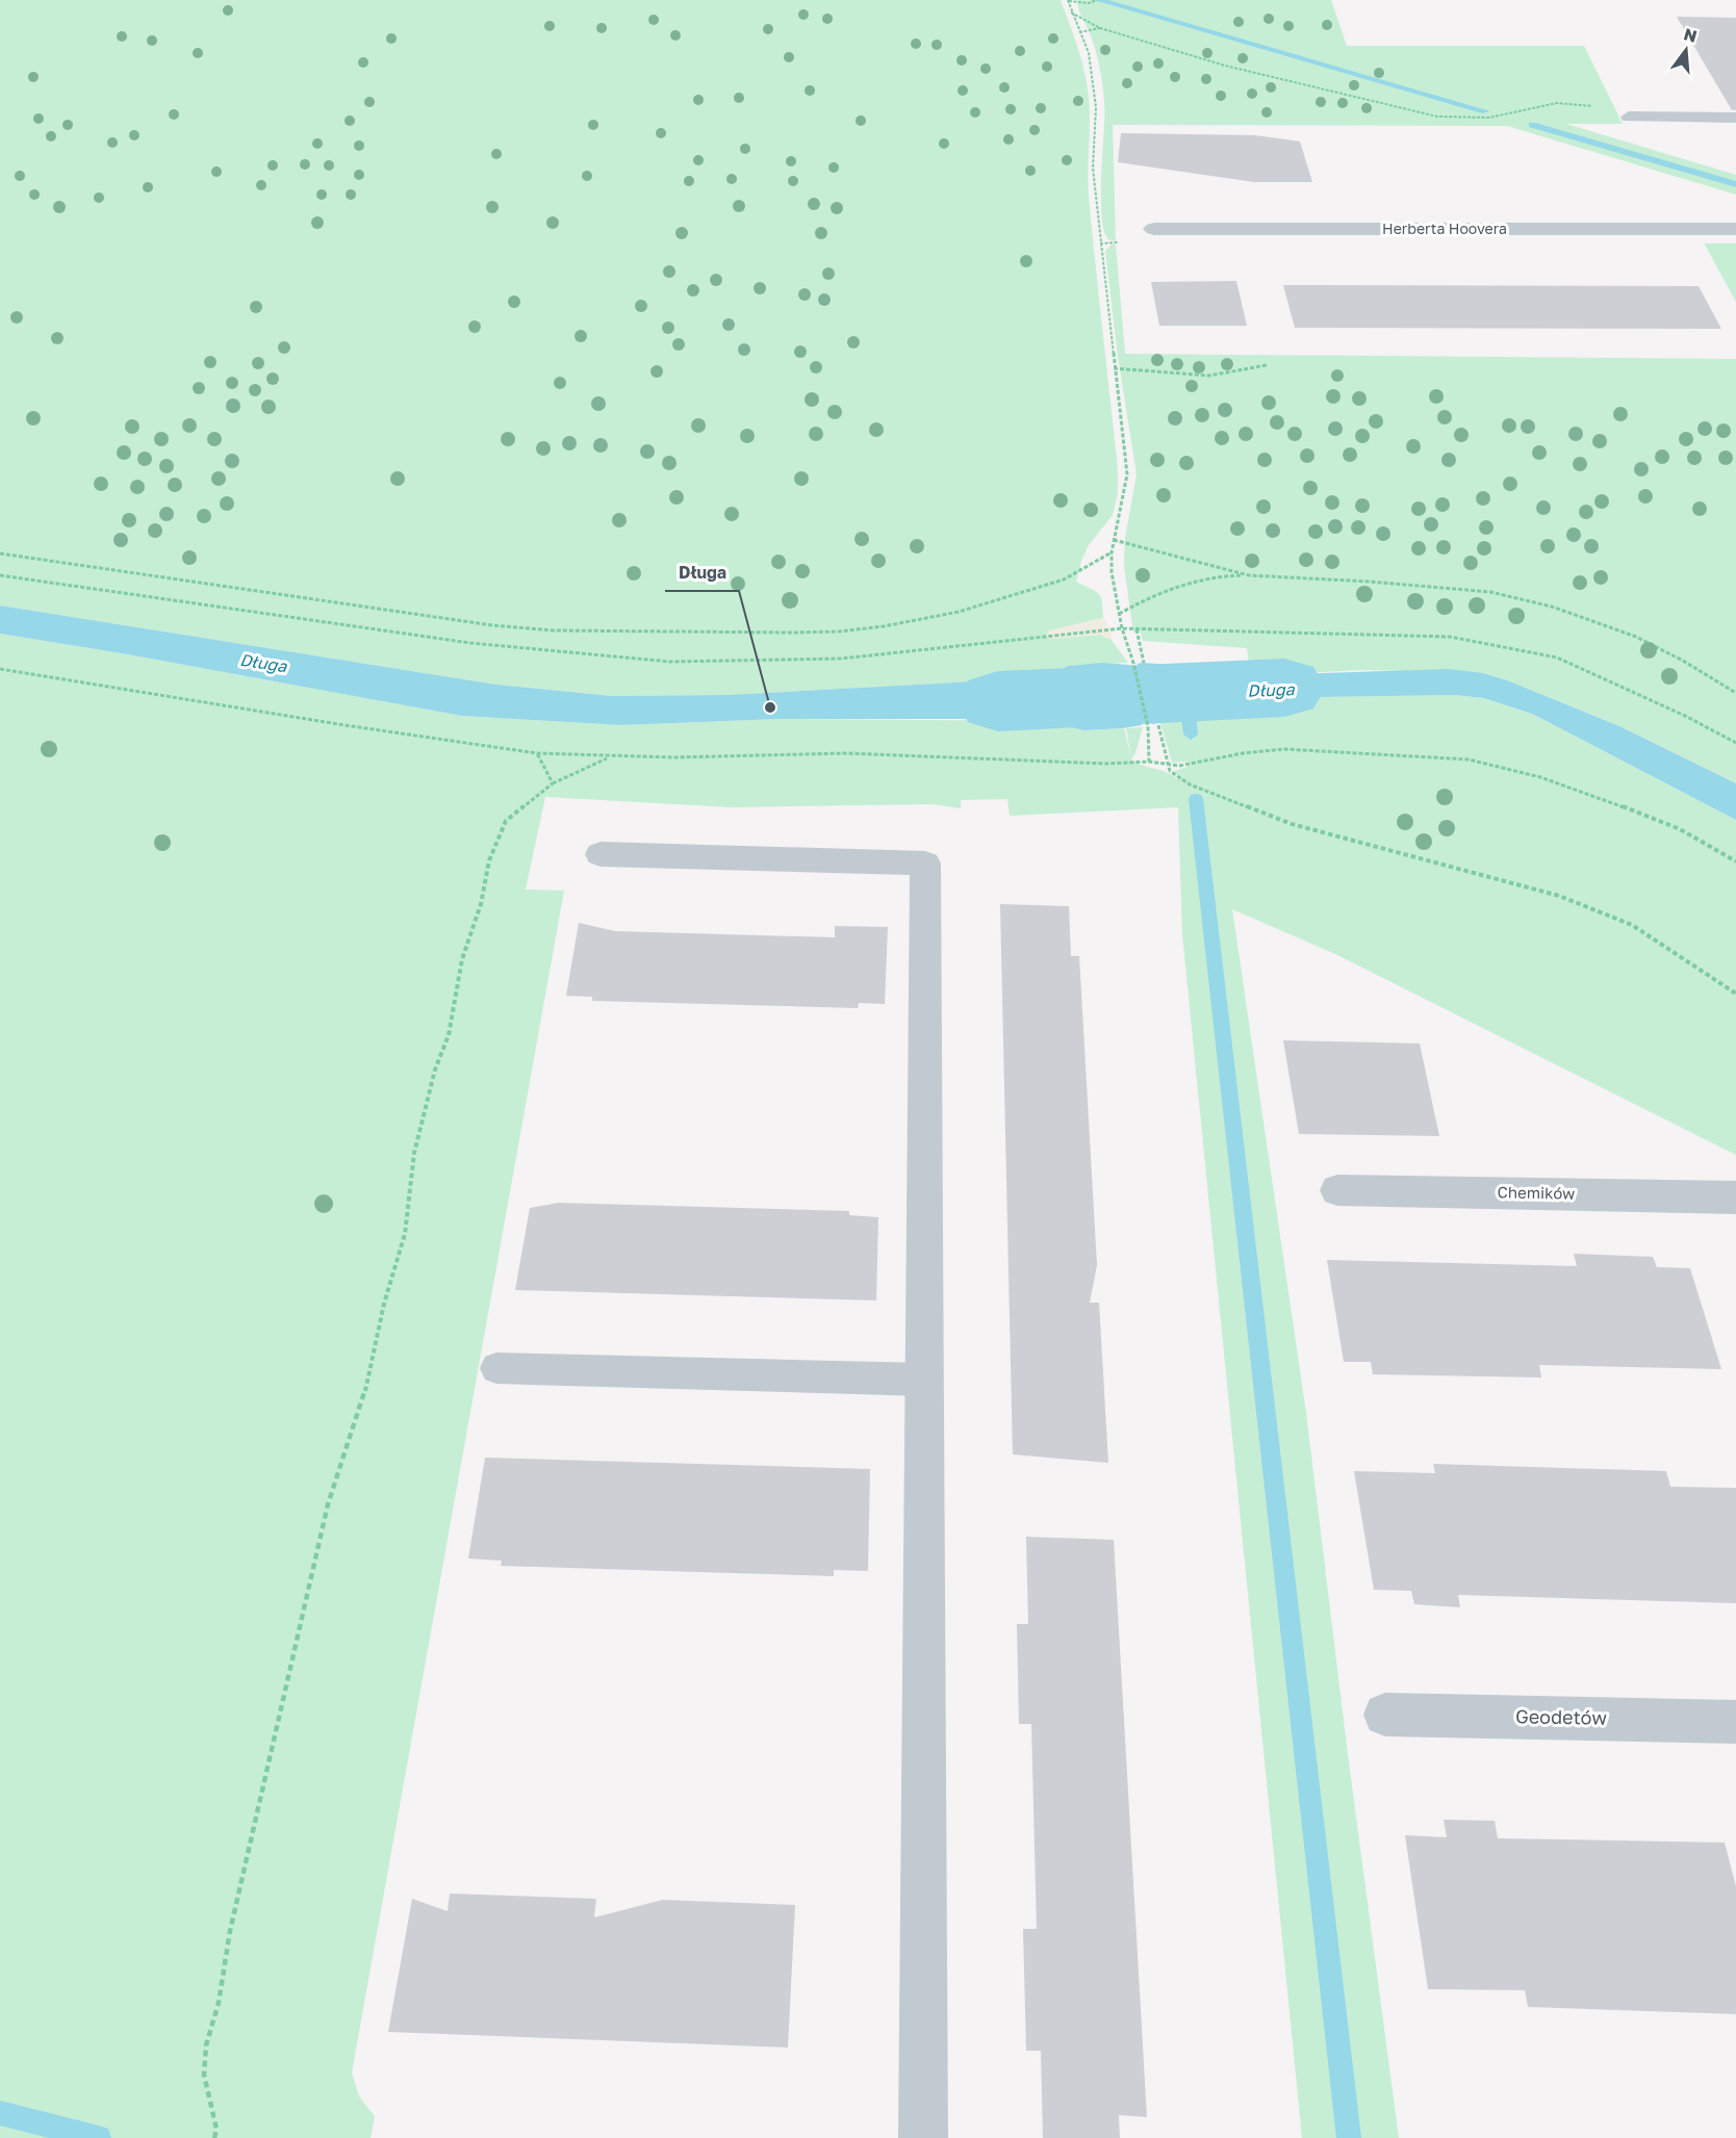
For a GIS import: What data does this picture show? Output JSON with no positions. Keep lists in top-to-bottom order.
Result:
{
  "streets": {
    "street": ["Herberta Hoovera", "Chemików", "Geodetów"]
  },
  "water": ["Długa"],
  "places": ["Długa"],
  "north": "top"
}
